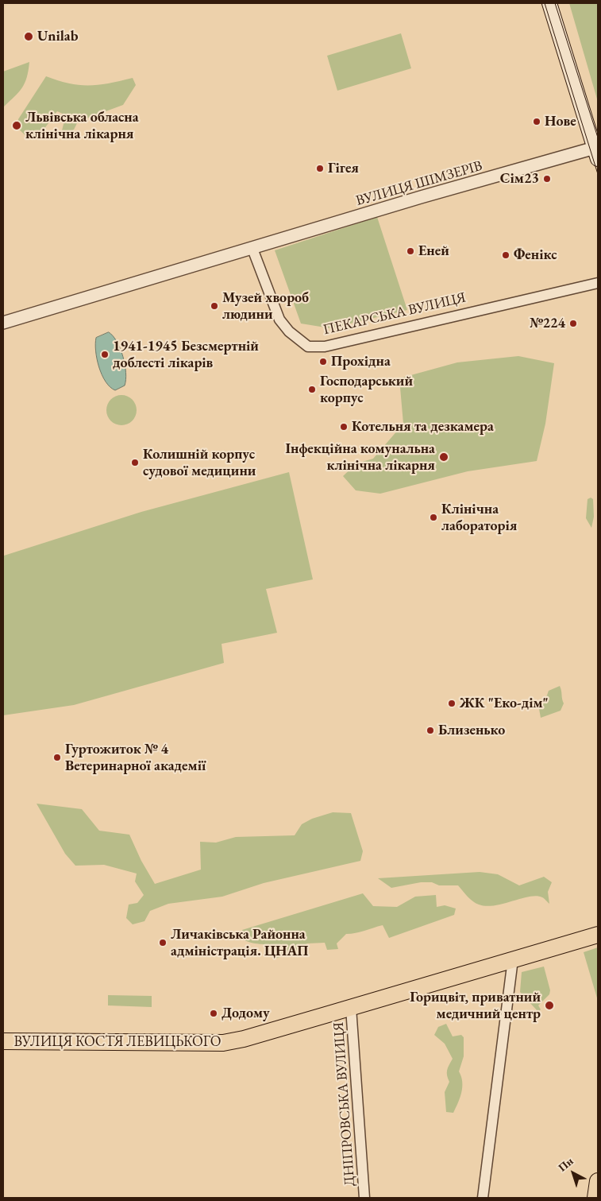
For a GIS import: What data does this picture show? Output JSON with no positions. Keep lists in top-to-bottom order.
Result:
{
  "streets": {
    "main road": ["ВУЛИЦЯ КОСТЯ ЛЕВИЦЬКОГО"],
    "street": ["ВУЛИЦЯ ШІМЗЕРІВ", "ПЕКАРСЬКА ВУЛИЦЯ", "ДНІПРОВСЬКА ВУЛИЦЯ"]
  },
  "crossings": [
    ["ВУЛИЦЯ ШІМЗЕРІВ", "ПЕКАРСЬКА ВУЛИЦЯ"],
    ["ВУЛИЦЯ КОСТЯ ЛЕВИЦЬКОГО", "ДНІПРОВСЬКА ВУЛИЦЯ"]
  ],
  "places": [
    "Unilab",
    "Нове",
    "Львівська обласна клінічна лікарня",
    "Гігея",
    "Сім23",
    "Еней",
    "Фенікс",
    "Музей хвороб людини",
    "№224",
    "1941-1945 Безсмертній доблесті лікарів",
    "Прохідна",
    "Господарський корпус",
    "Котельня та дезкамера",
    "Інфекційна комунальна клінічна лікарня",
    "Колишній корпус судової медицини",
    "Клінічна лабораторія",
    "ЖК \"Еко-дім\"",
    "Близенько",
    "Гуртожиток № 4 Ветеринарної академії",
    "Личаківська Районна адміністрація. ЦНАП",
    "Горицвіт, приватний медичний центр",
    "Додому"
  ],
  "north": "top left"
}
